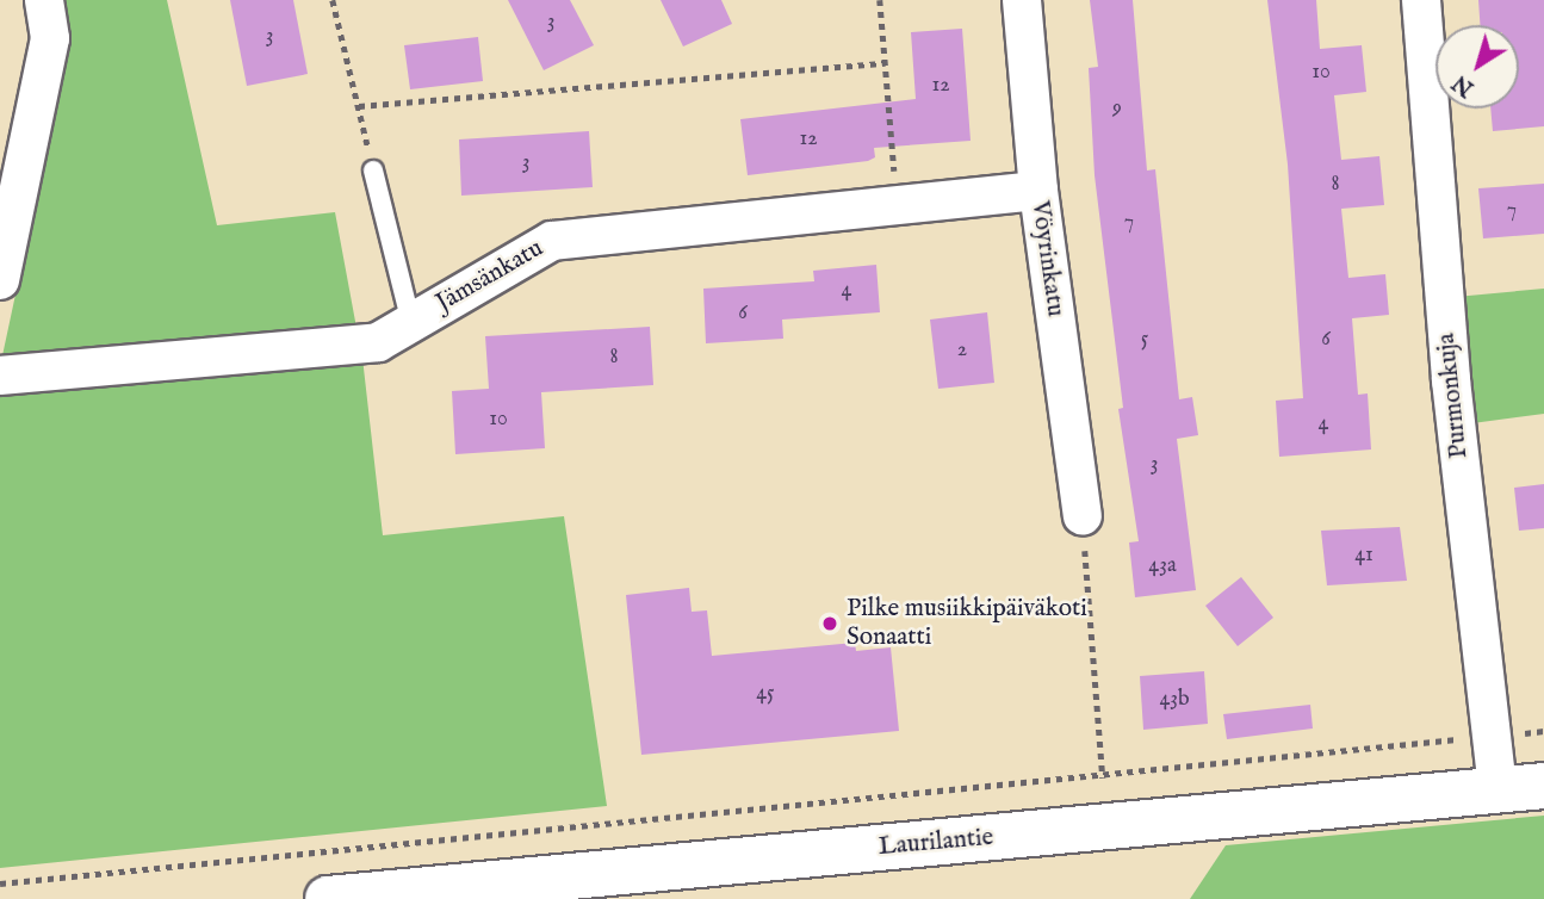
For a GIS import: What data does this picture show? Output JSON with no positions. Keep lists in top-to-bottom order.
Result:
{
  "streets": {
    "street": [
      "Vöyrinkatu",
      "Jämsänkatu",
      "Purmonkuja",
      "Laurilantie"
    ]
  },
  "crossings": [
    ["Vöyrinkatu", "Jämsänkatu"],
    ["Purmonkuja", "Laurilantie"]
  ],
  "places": ["Pilke musiikkipäiväkoti Sonaatti"],
  "house_numbers": [
    "3",
    "3",
    "10",
    "12",
    "9",
    "12",
    "3",
    "8",
    "7",
    "7",
    "4",
    "6",
    "5",
    "6",
    "2",
    "8",
    "10",
    "4",
    "3",
    "41",
    "43a",
    "45",
    "43b"
  ],
  "north": "bottom left"
}
